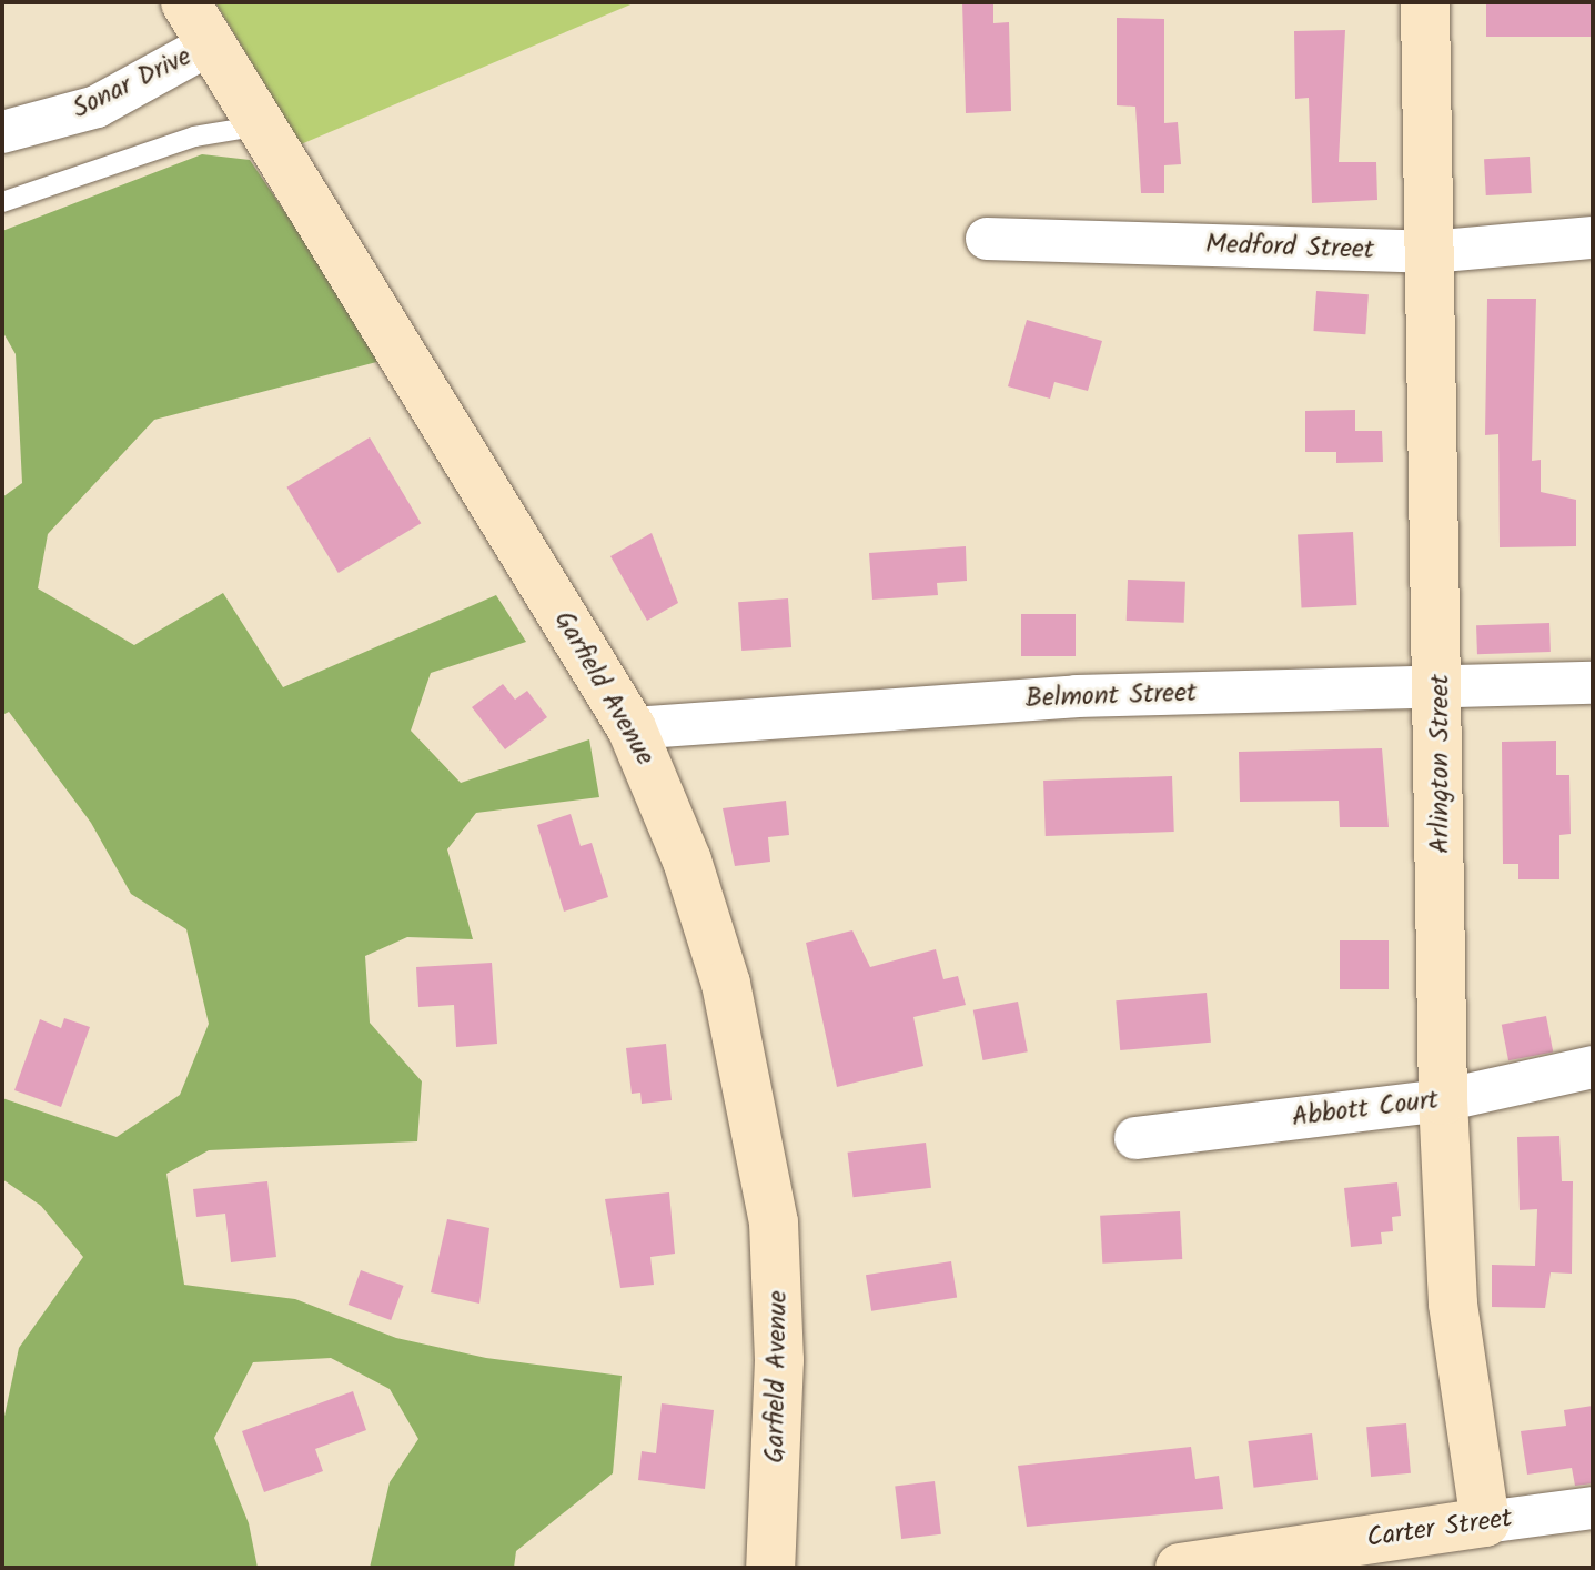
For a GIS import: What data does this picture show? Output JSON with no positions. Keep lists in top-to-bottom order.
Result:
{
  "streets": {
    "street": [
      "Sonar Drive",
      "Medford Street",
      "Garfield Avenue",
      "Belmont Street",
      "Arlington Street",
      "Abbott Court",
      "Carter Street"
    ]
  },
  "crossings": [
    ["Sonar Drive", "Garfield Avenue"],
    ["Medford Street", "Arlington Street"],
    ["Garfield Avenue", "Belmont Street"],
    ["Belmont Street", "Arlington Street"],
    ["Arlington Street", "Abbott Court"],
    ["Arlington Street", "Carter Street"]
  ]
}
